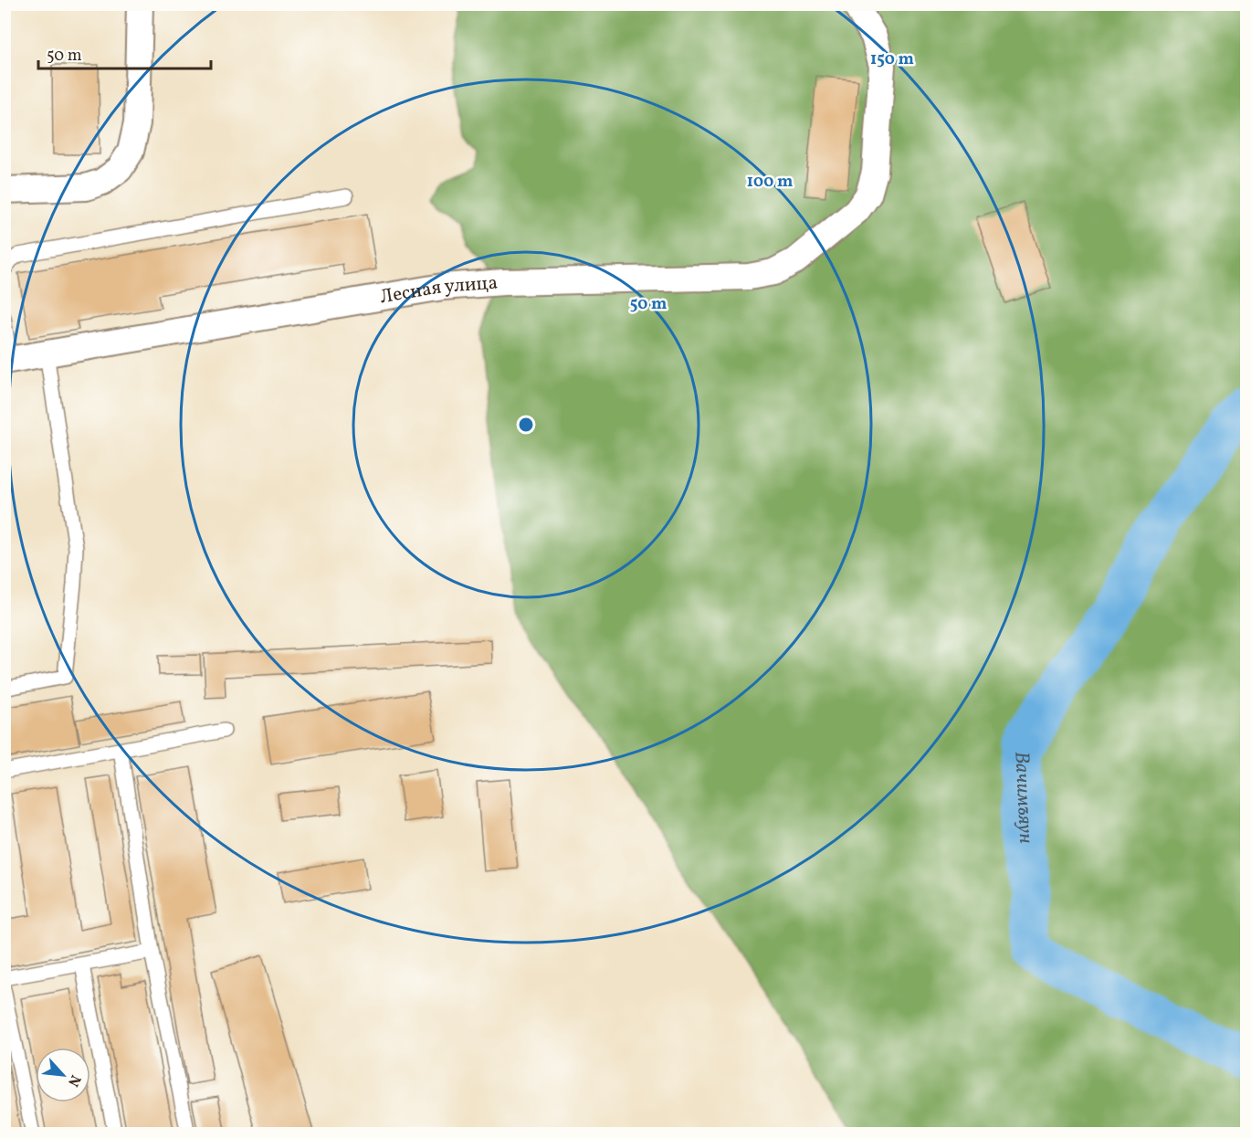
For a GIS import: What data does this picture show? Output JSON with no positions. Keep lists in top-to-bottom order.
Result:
{
  "streets": {
    "street": ["Лесная улица"]
  },
  "water": ["Вачимъяун"],
  "scale_bar": "50 m",
  "north": "bottom right",
  "rings": ["150 m", "100 m", "50 m"]
}
